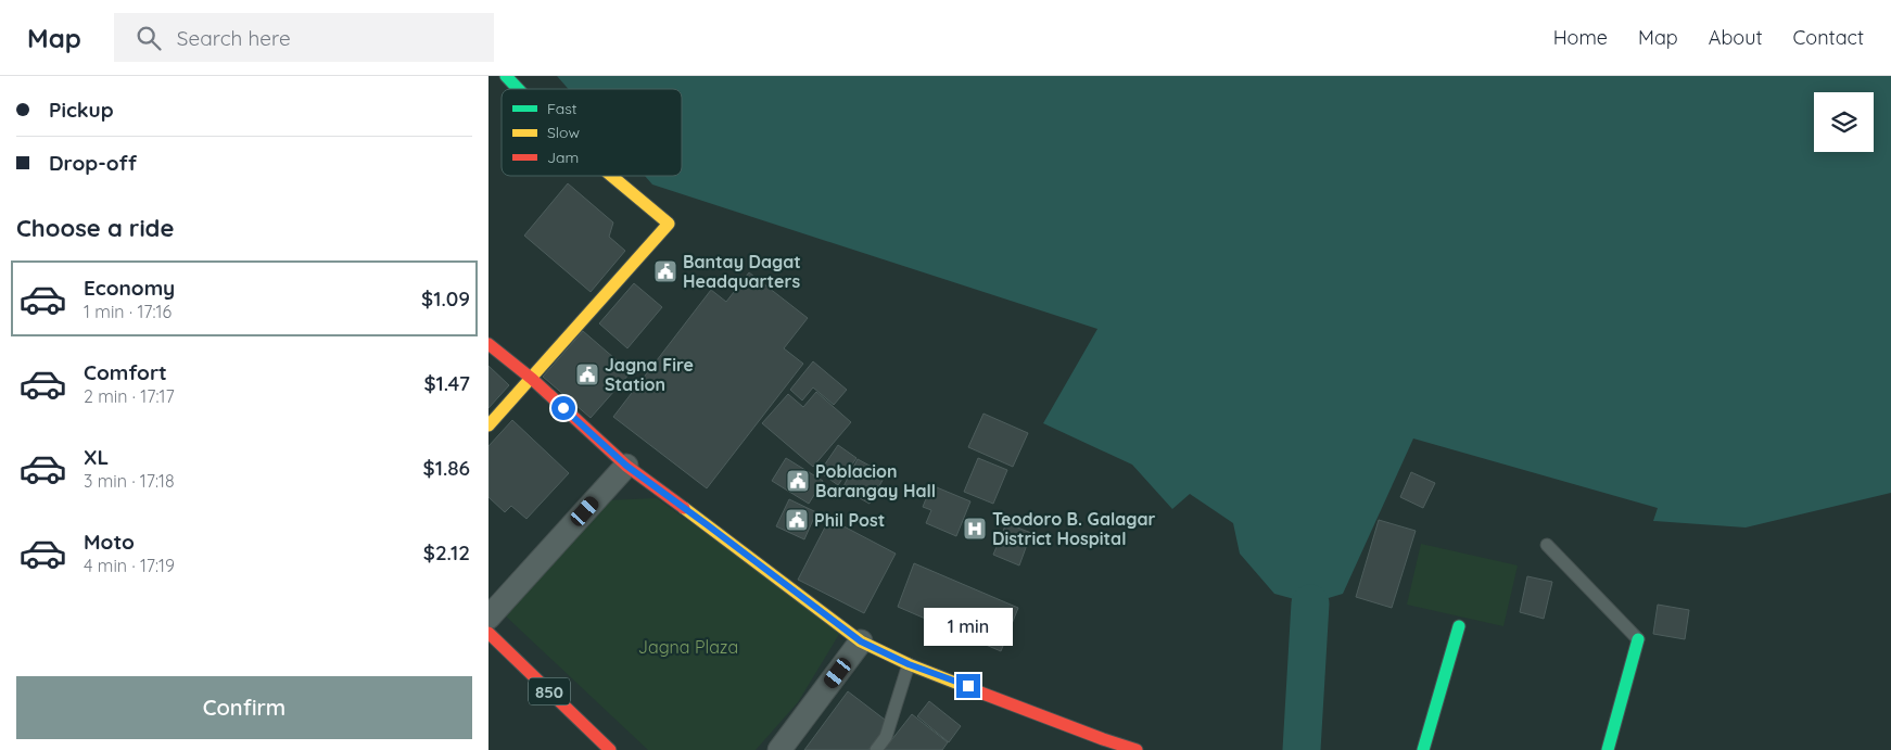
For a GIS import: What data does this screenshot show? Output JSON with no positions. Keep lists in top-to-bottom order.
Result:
{
  "streets": {
    "street": ["850"]
  },
  "parks": ["Jagna Plaza"],
  "places": {
    "public building": [
      "Bantay Dagat Headquarters",
      "Jagna Fire Station",
      "Poblacion Barangay Hall",
      "Phil Post"
    ],
    "hospital": ["Teodoro B. Galagar District Hospital"]
  },
  "legend": ["Fast", "Slow", "Jam"],
  "page": {
    "header": "Map",
    "search": "Search here",
    "nav": [
      "Home",
      "Map",
      "About",
      "Contact"
    ],
    "banner": ["Pickup", "Drop-off"],
    "heading": "Choose a ride",
    "list": [
      {
        "name": "Economy",
        "note": "1 min · 17:16",
        "value": "$1.09"
      },
      {
        "name": "Comfort",
        "note": "2 min · 17:17",
        "value": "$1.47"
      },
      {
        "name": "XL",
        "note": "3 min · 17:18",
        "value": "$1.86"
      },
      {
        "name": "Moto",
        "note": "4 min · 17:19",
        "value": "$2.12"
      }
    ],
    "bubble": "1 min",
    "buttons": "Confirm"
  }
}
